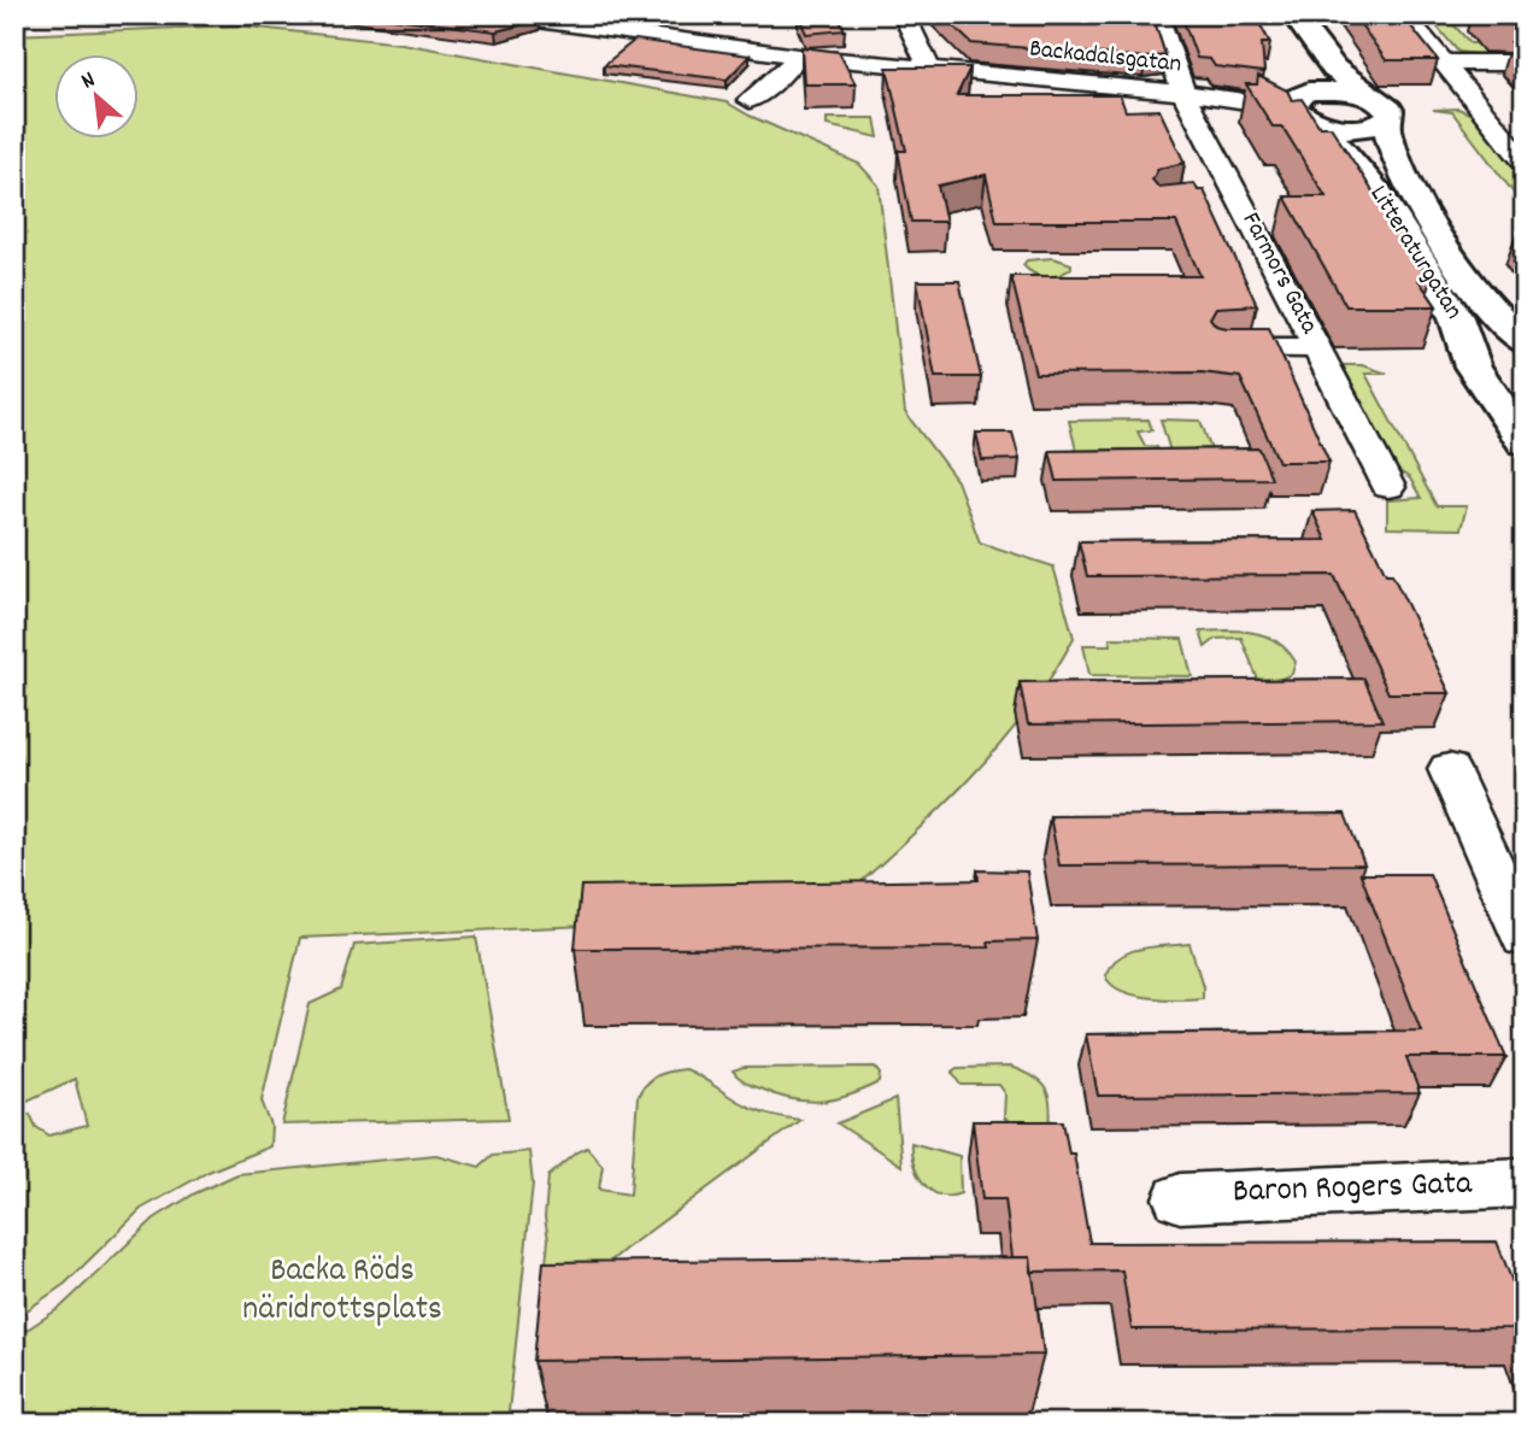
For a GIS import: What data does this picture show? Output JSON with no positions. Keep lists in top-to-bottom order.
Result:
{
  "streets": {
    "street": [
      "Backadalsgatan",
      "Litteraturgatan",
      "Farmors Gata",
      "Baron Rogers Gata"
    ]
  },
  "crossings": [
    ["Backadalsgatan", "Litteraturgatan"],
    ["Backadalsgatan", "Farmors Gata"]
  ],
  "parks": ["Backa Röds näridrottsplats"],
  "north": "top left"
}
